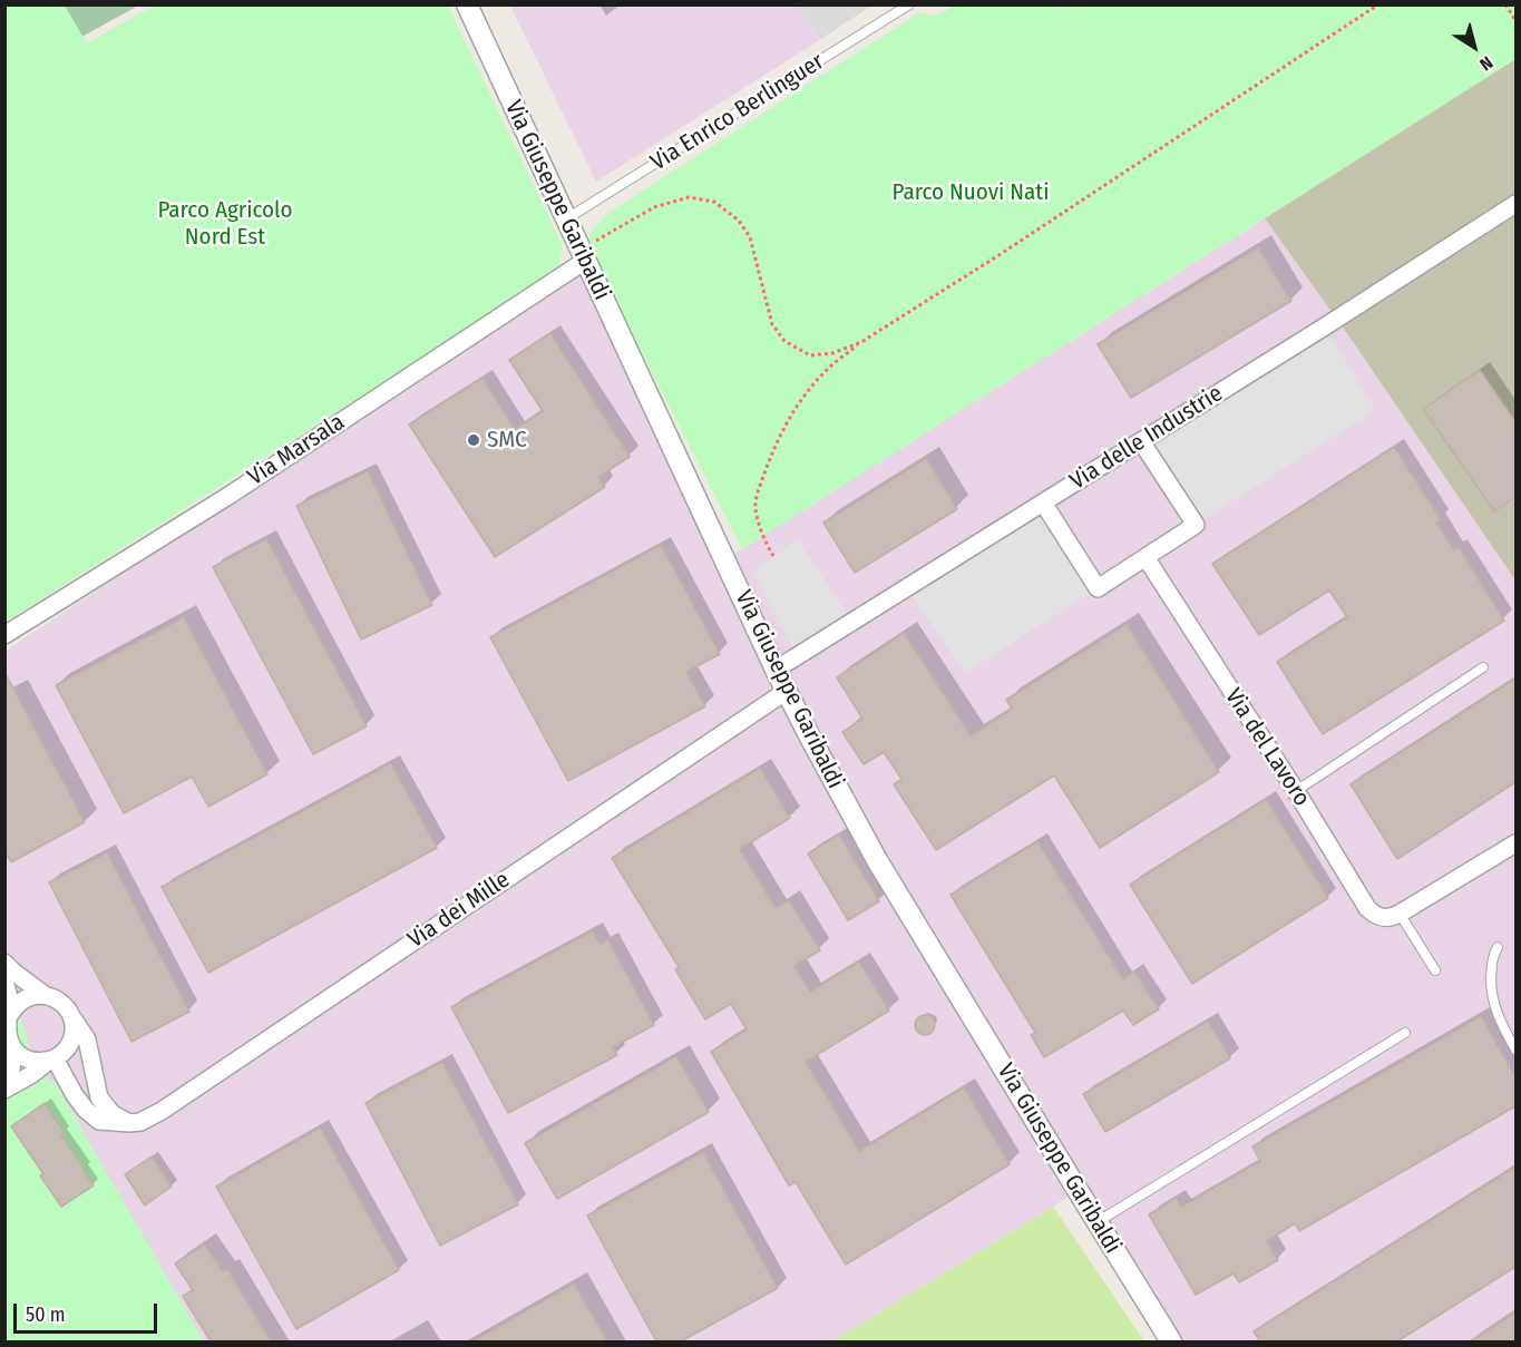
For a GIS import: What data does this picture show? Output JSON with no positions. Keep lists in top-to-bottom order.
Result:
{
  "streets": {
    "street": [
      "Via Giuseppe Garibaldi",
      "Via delle Industrie",
      "Via Marsala",
      "Via del Lavoro",
      "Via dei Mille"
    ],
    "lane": ["Via Enrico Berlinguer"]
  },
  "crossings": [
    ["Via Enrico Berlinguer", "Via Giuseppe Garibaldi"],
    ["Via Giuseppe Garibaldi", "Via delle Industrie"],
    ["Via Giuseppe Garibaldi", "Via Marsala"],
    ["Via Giuseppe Garibaldi", "Via dei Mille"]
  ],
  "parks": ["Parco Nuovi Nati", "Parco Agricolo Nord Est"],
  "places": ["SMC"],
  "scale_bar": "50 m",
  "north": "bottom right"
}
